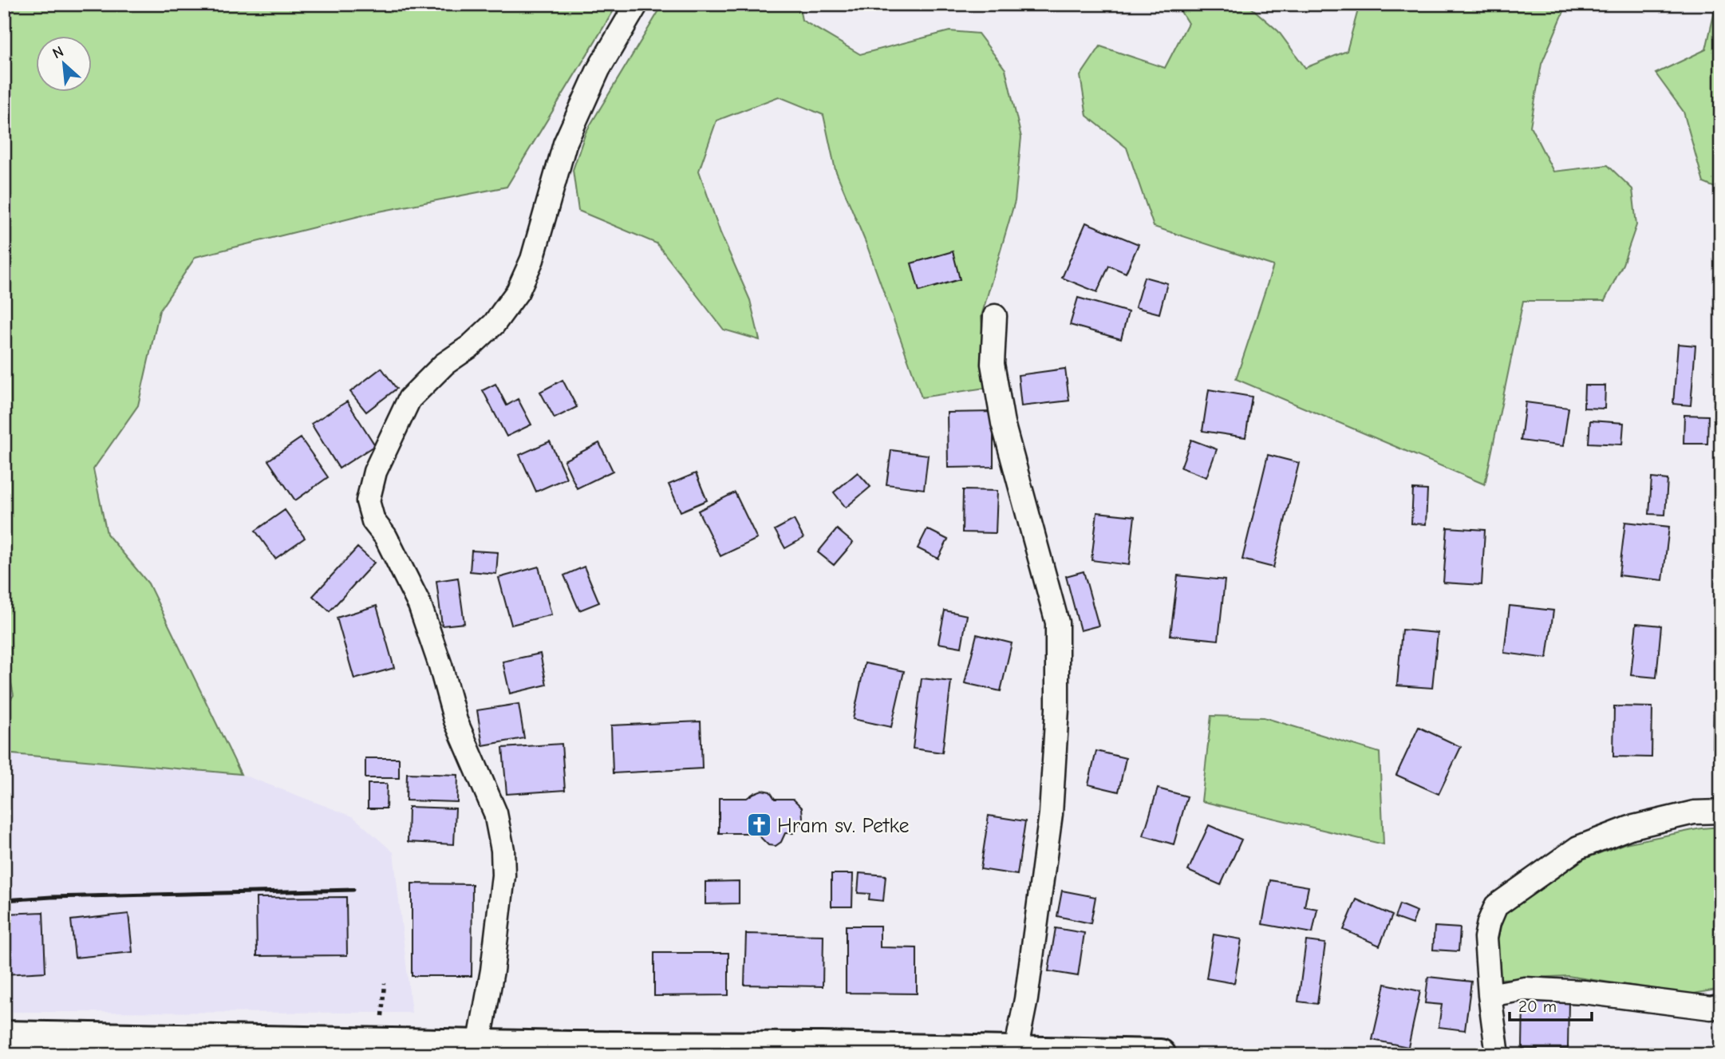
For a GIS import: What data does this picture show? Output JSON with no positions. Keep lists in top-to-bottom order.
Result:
{
  "places": {
    "church": ["Hram sv. Petke"]
  },
  "scale_bar": "20 m",
  "north": "top left"
}
